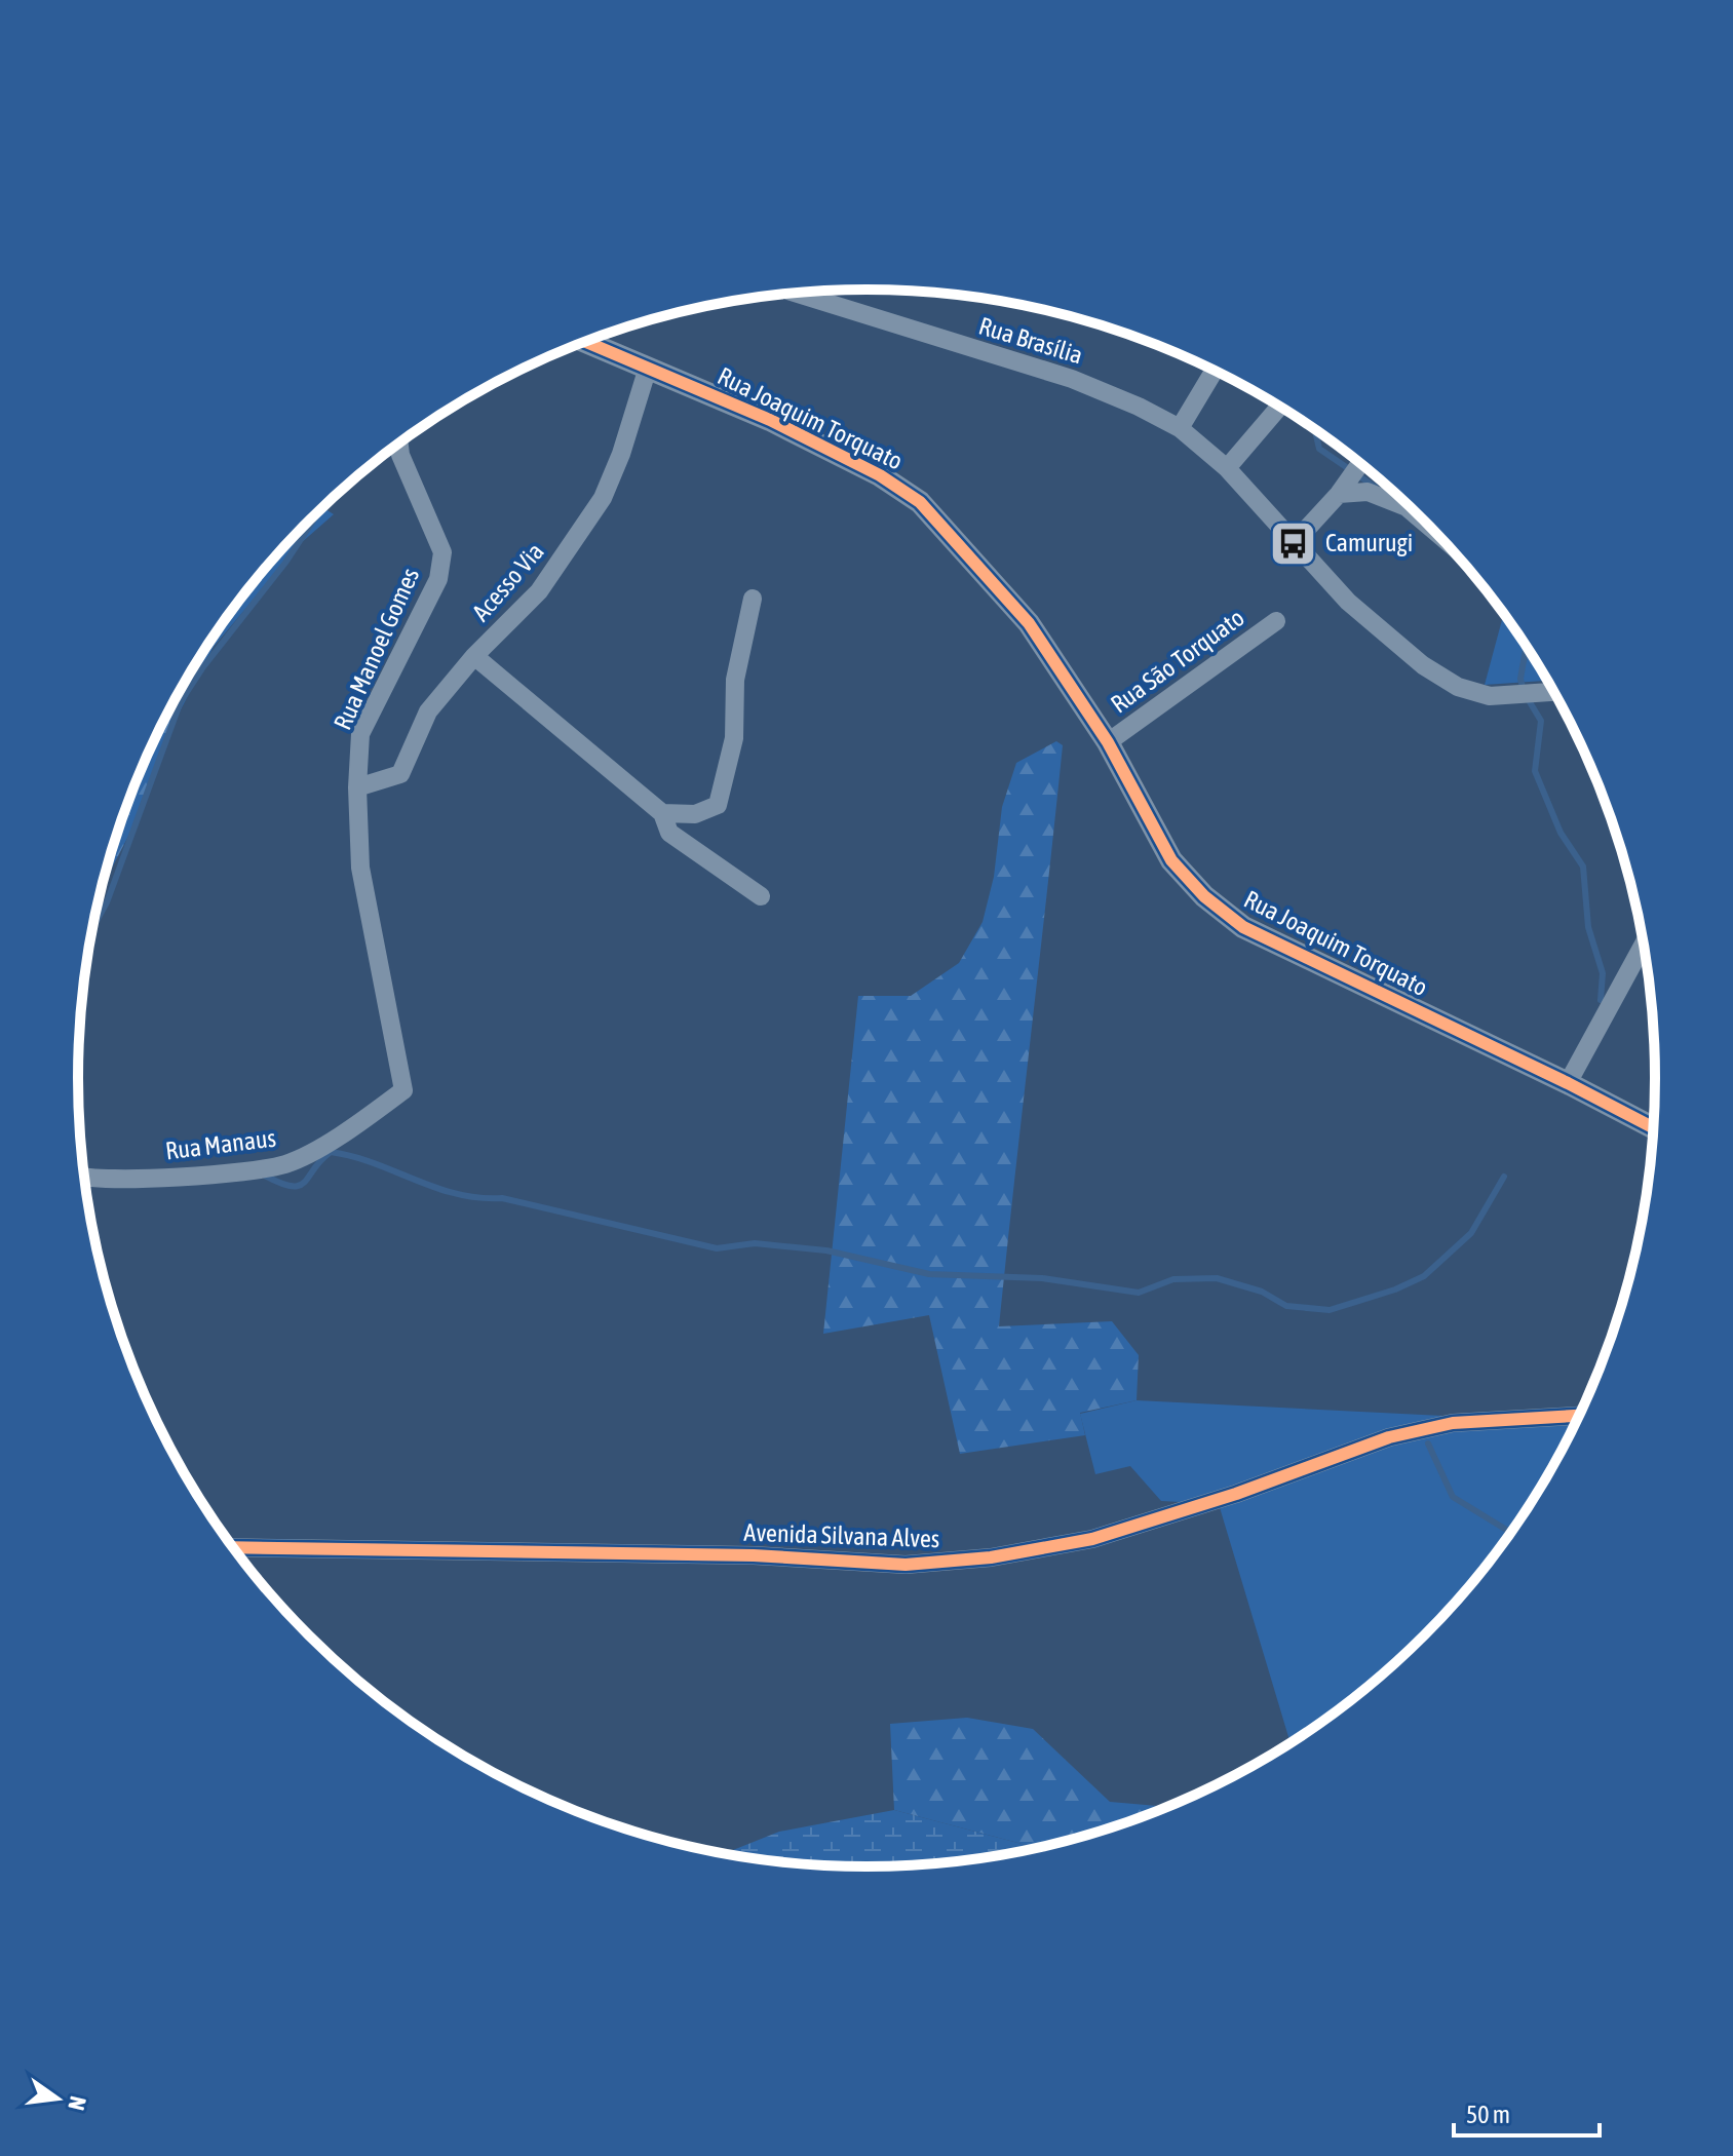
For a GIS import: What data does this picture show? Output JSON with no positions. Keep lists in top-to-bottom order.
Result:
{
  "streets": {
    "street": [
      "Rua Brasília",
      "Rua Joaquim Torquato",
      "Acesso Via",
      "Rua Manoel Gomes",
      "Rua São Torquato",
      "Rua Manaus",
      "Avenida Silvana Alves"
    ]
  },
  "crossings": [
    ["Rua Joaquim Torquato", "Acesso Via"],
    ["Rua Joaquim Torquato", "Rua São Torquato"],
    ["Acesso Via", "Rua Manoel Gomes"],
    ["Rua Manoel Gomes", "Rua Manaus"]
  ],
  "places": {
    "bus stop": ["Camurugi"]
  },
  "scale_bar": "50 m",
  "north": "right"
}
